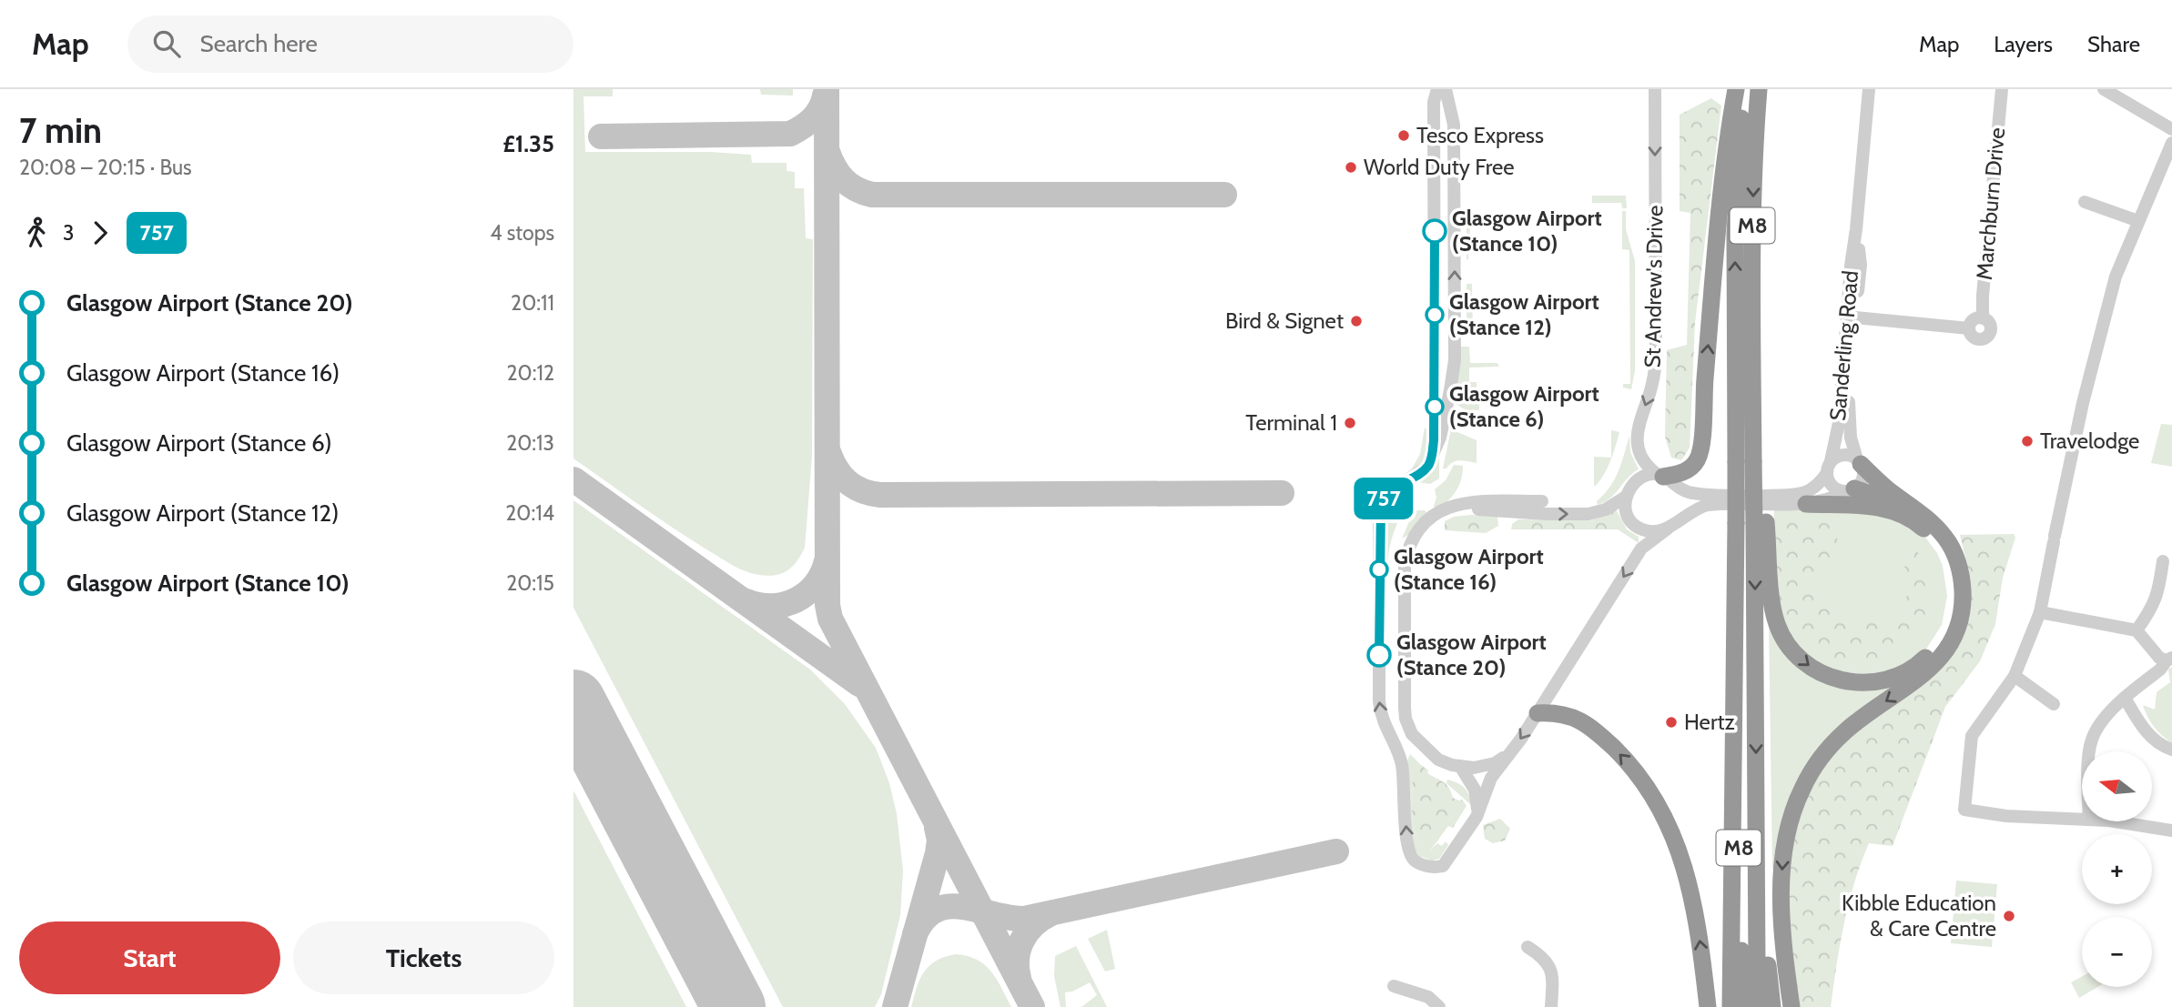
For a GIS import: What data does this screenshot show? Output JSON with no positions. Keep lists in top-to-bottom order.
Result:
{
  "streets": {
    "highway": ["M8"],
    "street": ["Marchburn Drive", "St Andrew's Drive", "Sanderling Road"]
  },
  "crossings": [
    ["Marchburn Drive", "Sanderling Road"]
  ],
  "one_way": ["St Andrew's Drive"],
  "places": [
    "Tesco Express",
    "World Duty Free",
    "Glasgow Airport (Stance 10)",
    "Glasgow Airport (Stance 12)",
    "Bird & Signet",
    "Glasgow Airport (Stance 6)",
    "Terminal 1",
    "Travelodge",
    "Glasgow Airport (Stance 16)",
    "Glasgow Airport (Stance 20)",
    "Hertz",
    "Kibble Education & Care Centre"
  ],
  "lines": ["bus line 757"],
  "north": "left",
  "page": {
    "header": "Map",
    "search": "Search here",
    "nav": ["Map", "Layers", "Share"],
    "heading": ["7 min", "20:08 – 20:15 · Bus", "£1.35"],
    "on_map": "757",
    "legs": ["3", "757", "4 stops"],
    "list": [
      {
        "name": "Glasgow Airport (Stance 20)",
        "value": "20:11"
      },
      {
        "name": "Glasgow Airport (Stance 16)",
        "value": "20:12"
      },
      {
        "name": "Glasgow Airport (Stance 6)",
        "value": "20:13"
      },
      {
        "name": "Glasgow Airport (Stance 12)",
        "value": "20:14"
      },
      {
        "name": "Glasgow Airport (Stance 10)",
        "value": "20:15"
      }
    ],
    "map_buttons": ["+", "−"],
    "buttons": ["Start", "Tickets"]
  }
}
